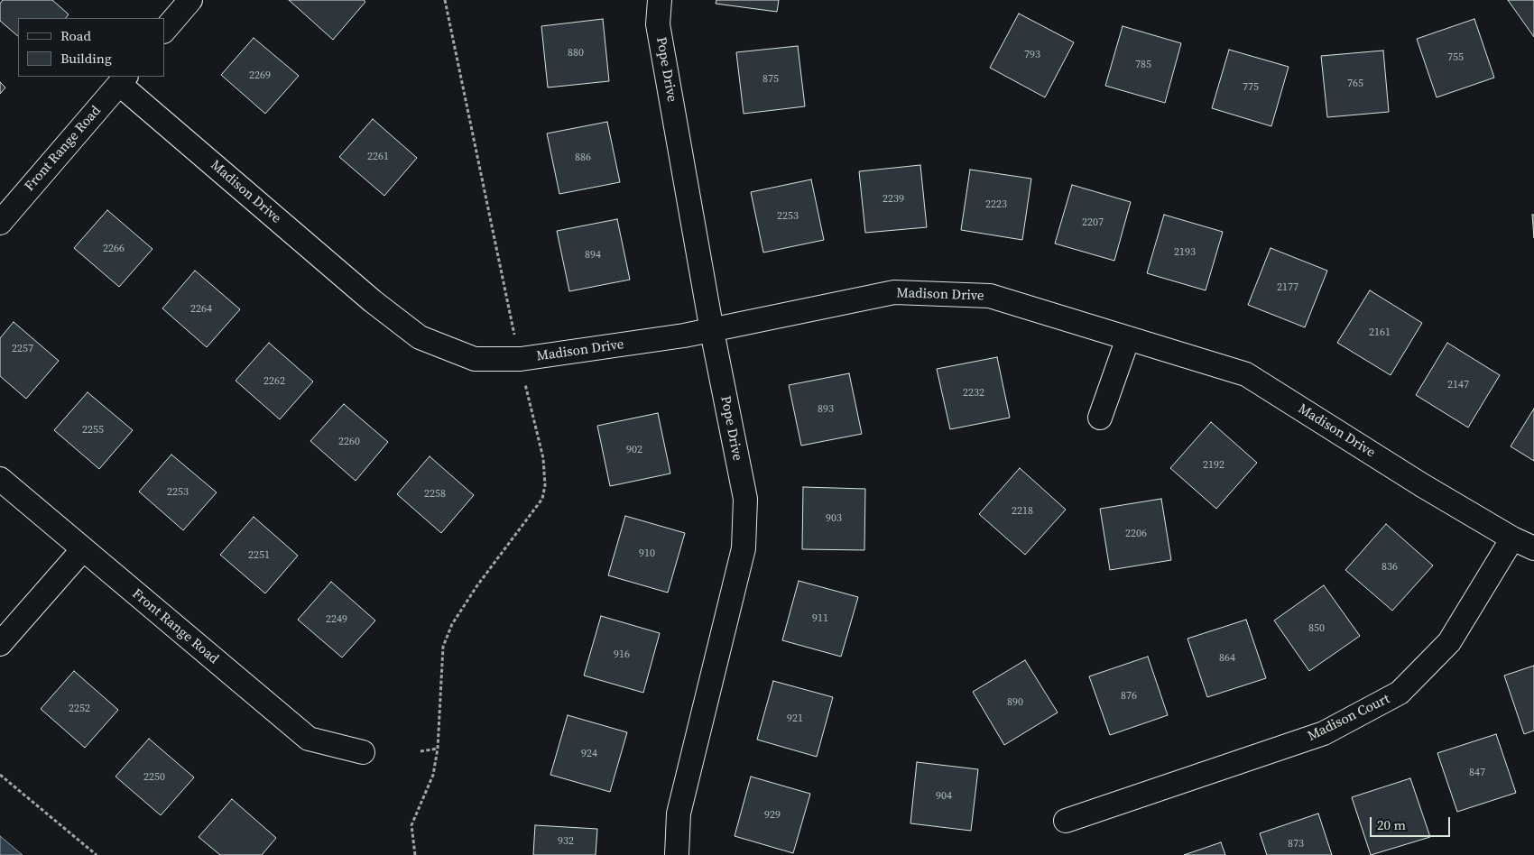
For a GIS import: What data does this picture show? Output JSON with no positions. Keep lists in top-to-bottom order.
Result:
{
  "streets": {
    "street": [
      "Pope Drive",
      "Front Range Road",
      "Madison Drive",
      "Madison Court"
    ]
  },
  "crossings": [
    ["Pope Drive", "Madison Drive"],
    ["Front Range Road", "Madison Drive"],
    ["Madison Drive", "Madison Court"]
  ],
  "house_numbers": [
    "880",
    "793",
    "755",
    "785",
    "2269",
    "875",
    "765",
    "775",
    "2261",
    "886",
    "2239",
    "2223",
    "2253",
    "2207",
    "2266",
    "2193",
    "894",
    "2177",
    "2264",
    "2161",
    "2257",
    "2262",
    "2147",
    "2232",
    "893",
    "2255",
    "2260",
    "902",
    "2192",
    "2253",
    "2258",
    "2218",
    "903",
    "2206",
    "910",
    "2251",
    "836",
    "911",
    "2249",
    "850",
    "916",
    "864",
    "876",
    "890",
    "2252",
    "921",
    "924",
    "847",
    "2250",
    "904",
    "929",
    "932",
    "873"
  ],
  "legend": ["Road", "Building"],
  "scale_bar": "20 m"
}
